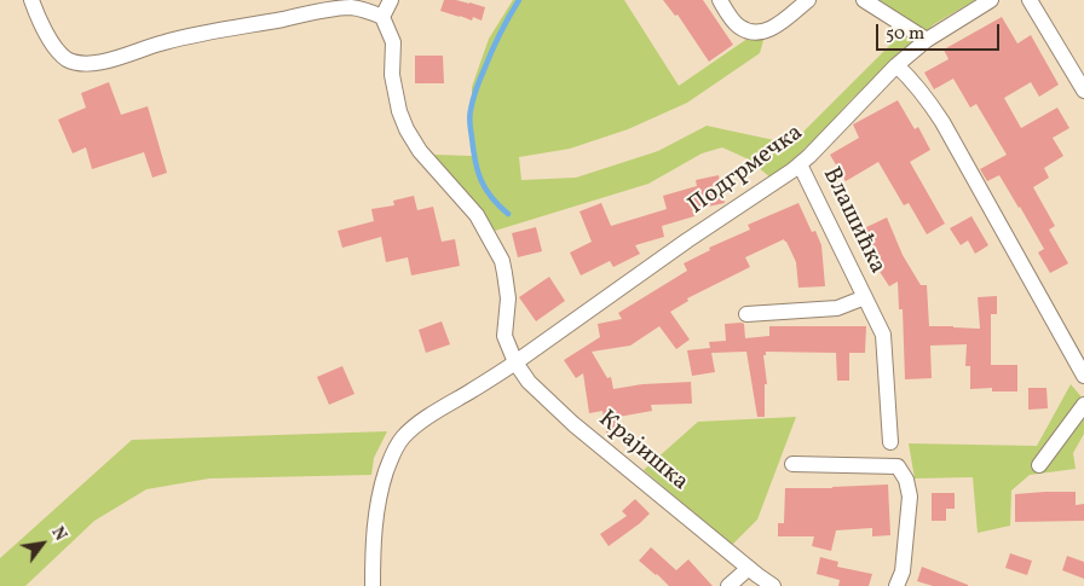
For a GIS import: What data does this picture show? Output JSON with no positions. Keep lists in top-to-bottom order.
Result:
{
  "streets": {
    "street": ["Подгрмечка", "Влашићка", "Крајишка"]
  },
  "crossings": [
    ["Подгрмечка", "Влашићка"],
    ["Подгрмечка", "Крајишка"]
  ],
  "scale_bar": "50 m",
  "north": "top right"
}
